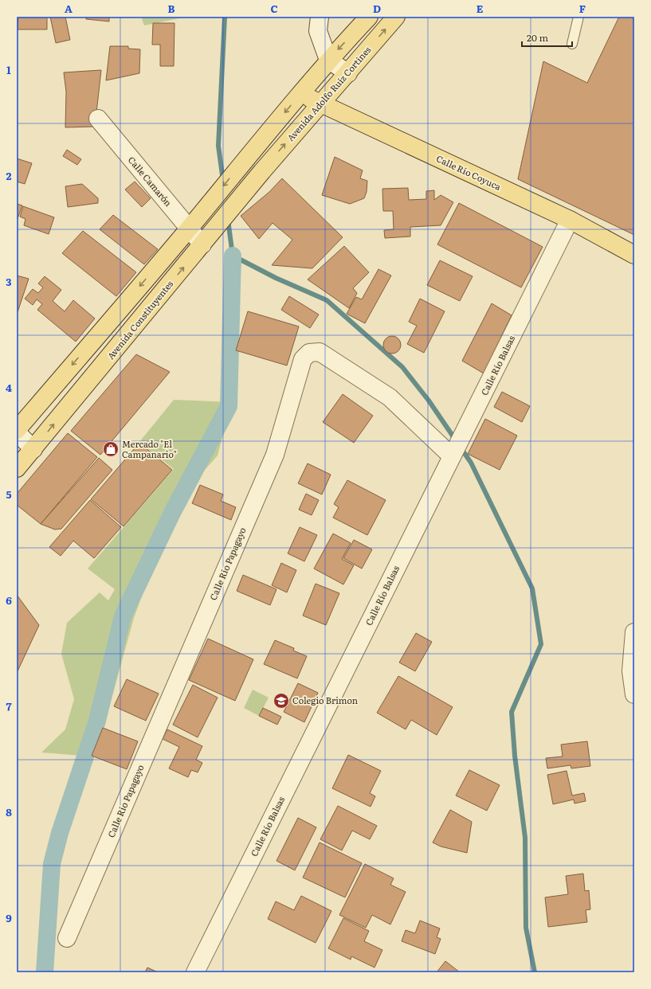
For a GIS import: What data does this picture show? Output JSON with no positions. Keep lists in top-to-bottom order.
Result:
{
  "streets": {
    "main road": ["Avenida Adolfo Ruiz Cortines", "Calle Río Coyuca", "Avenida Constituyentes"],
    "street": ["Calle Camarón", "Calle Río Balsas", "Calle Río Papagayo"]
  },
  "crossings": [
    ["Avenida Adolfo Ruiz Cortines", "Calle Río Coyuca"],
    ["Avenida Adolfo Ruiz Cortines", "Avenida Constituyentes"],
    ["Calle Río Coyuca", "Calle Río Balsas"],
    ["Calle Camarón", "Avenida Constituyentes"],
    ["Calle Río Balsas", "Calle Río Papagayo"]
  ],
  "places": {
    "shop": ["Mercado \"El Campanario\""],
    "school or university": ["Colegio Brimon"]
  },
  "scale_bar": "20 m",
  "grid": {
    "columns": [
      "A",
      "B",
      "C",
      "D",
      "E",
      "F"
    ],
    "rows": [
      "1",
      "2",
      "3",
      "4",
      "5",
      "6",
      "7",
      "8",
      "9"
    ]
  }
}
